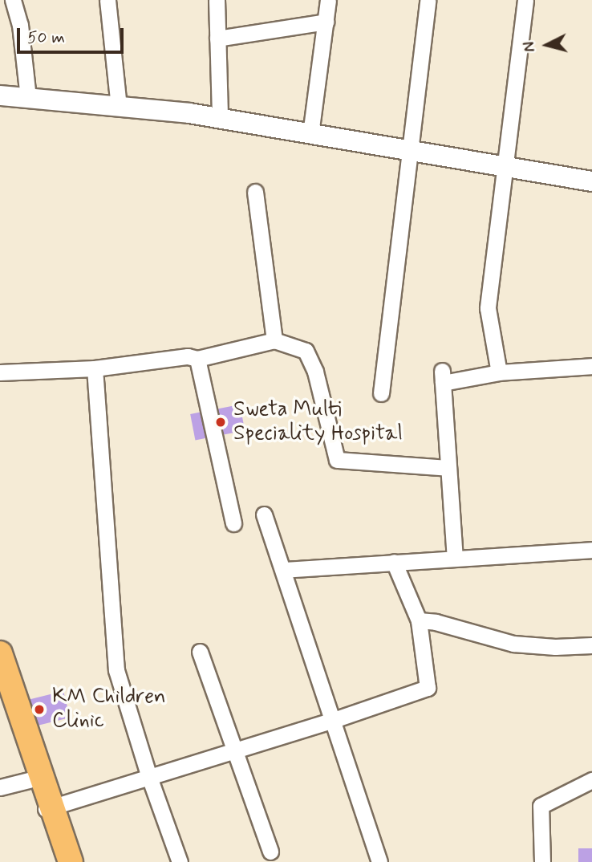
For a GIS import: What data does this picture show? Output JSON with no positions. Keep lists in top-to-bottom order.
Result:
{
  "places": ["Sweta Multi Speciality Hospital", "KM Children Clinic"],
  "scale_bar": "50 m",
  "north": "left"
}
